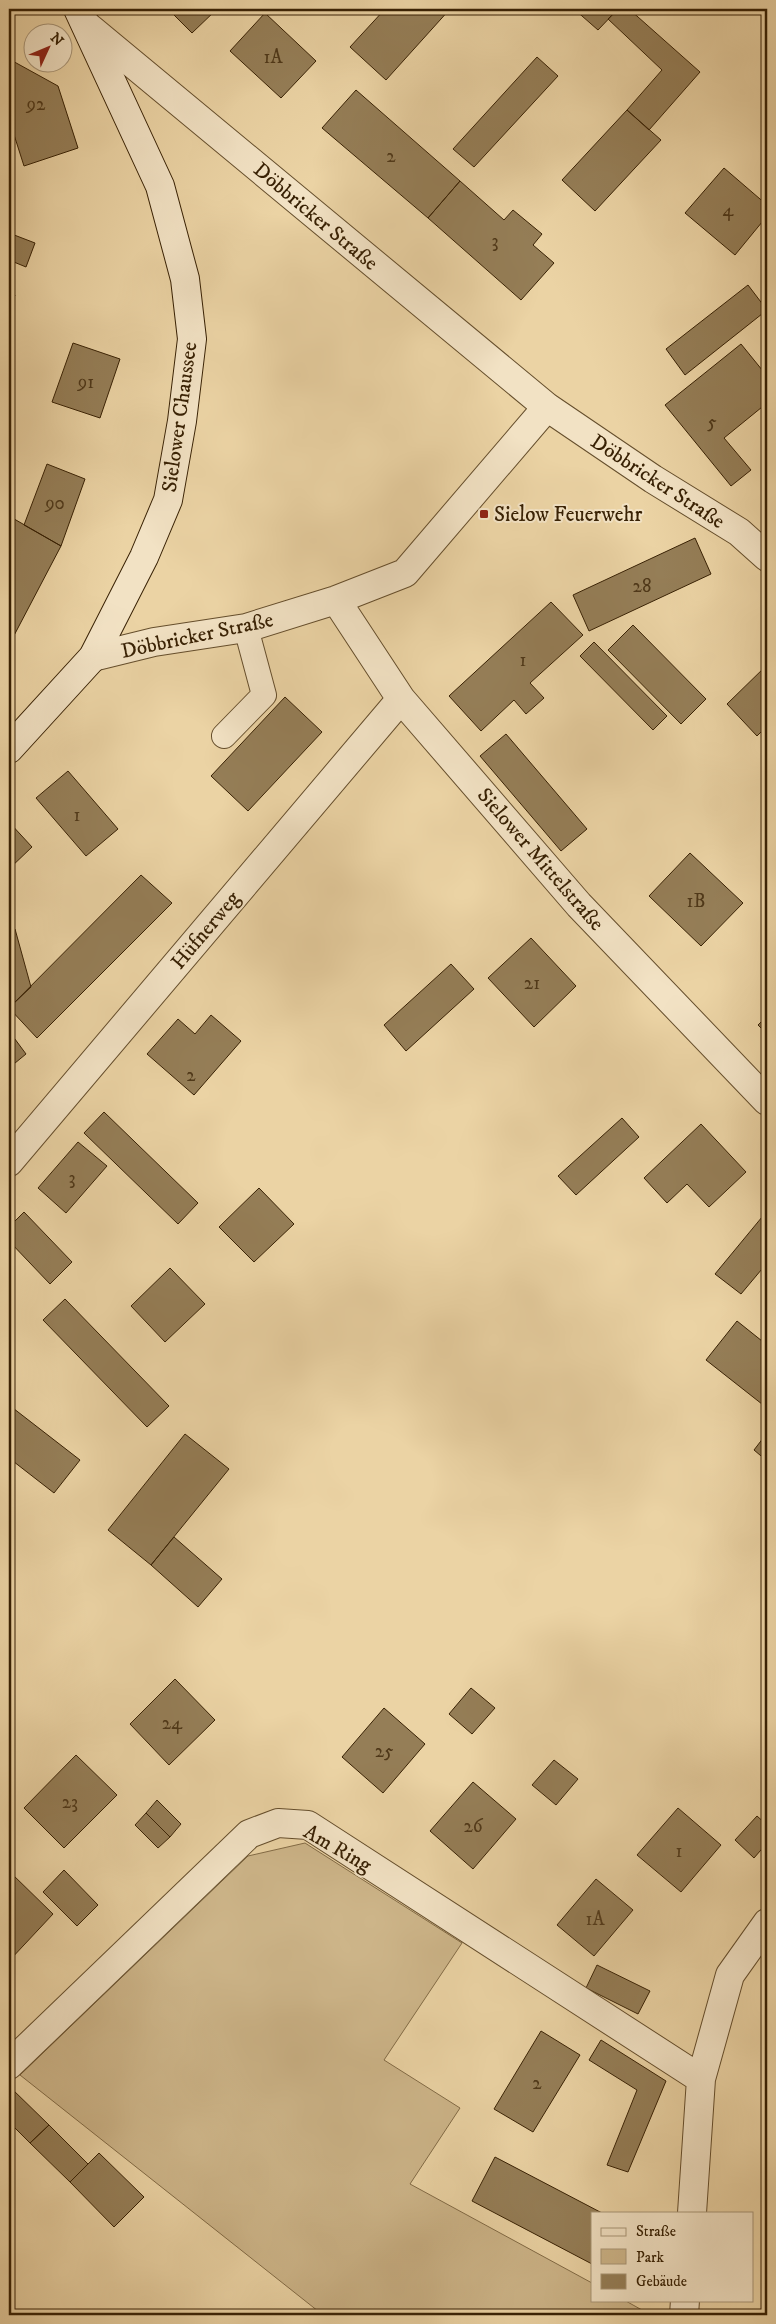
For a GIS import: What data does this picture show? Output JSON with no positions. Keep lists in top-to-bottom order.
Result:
{
  "streets": {
    "street": [
      "Döbbricker Straße",
      "Sielower Chaussee",
      "Sielower Mittelstraße",
      "Hüfnerweg",
      "Am Ring"
    ]
  },
  "crossings": [
    ["Döbbricker Straße", "Sielower Chaussee"],
    ["Döbbricker Straße", "Sielower Mittelstraße"],
    ["Sielower Mittelstraße", "Hüfnerweg"]
  ],
  "places": {
    "transit": ["Sielow Feuerwehr"]
  },
  "house_numbers": [
    "1A",
    "92",
    "2",
    "4",
    "3",
    "91",
    "5",
    "90",
    "28",
    "1",
    "1",
    "1B",
    "21",
    "2",
    "3",
    "24",
    "25",
    "23",
    "26",
    "1",
    "1A",
    "2"
  ],
  "legend": ["Straße", "Park", "Gebäude"],
  "north": "top right"
}
